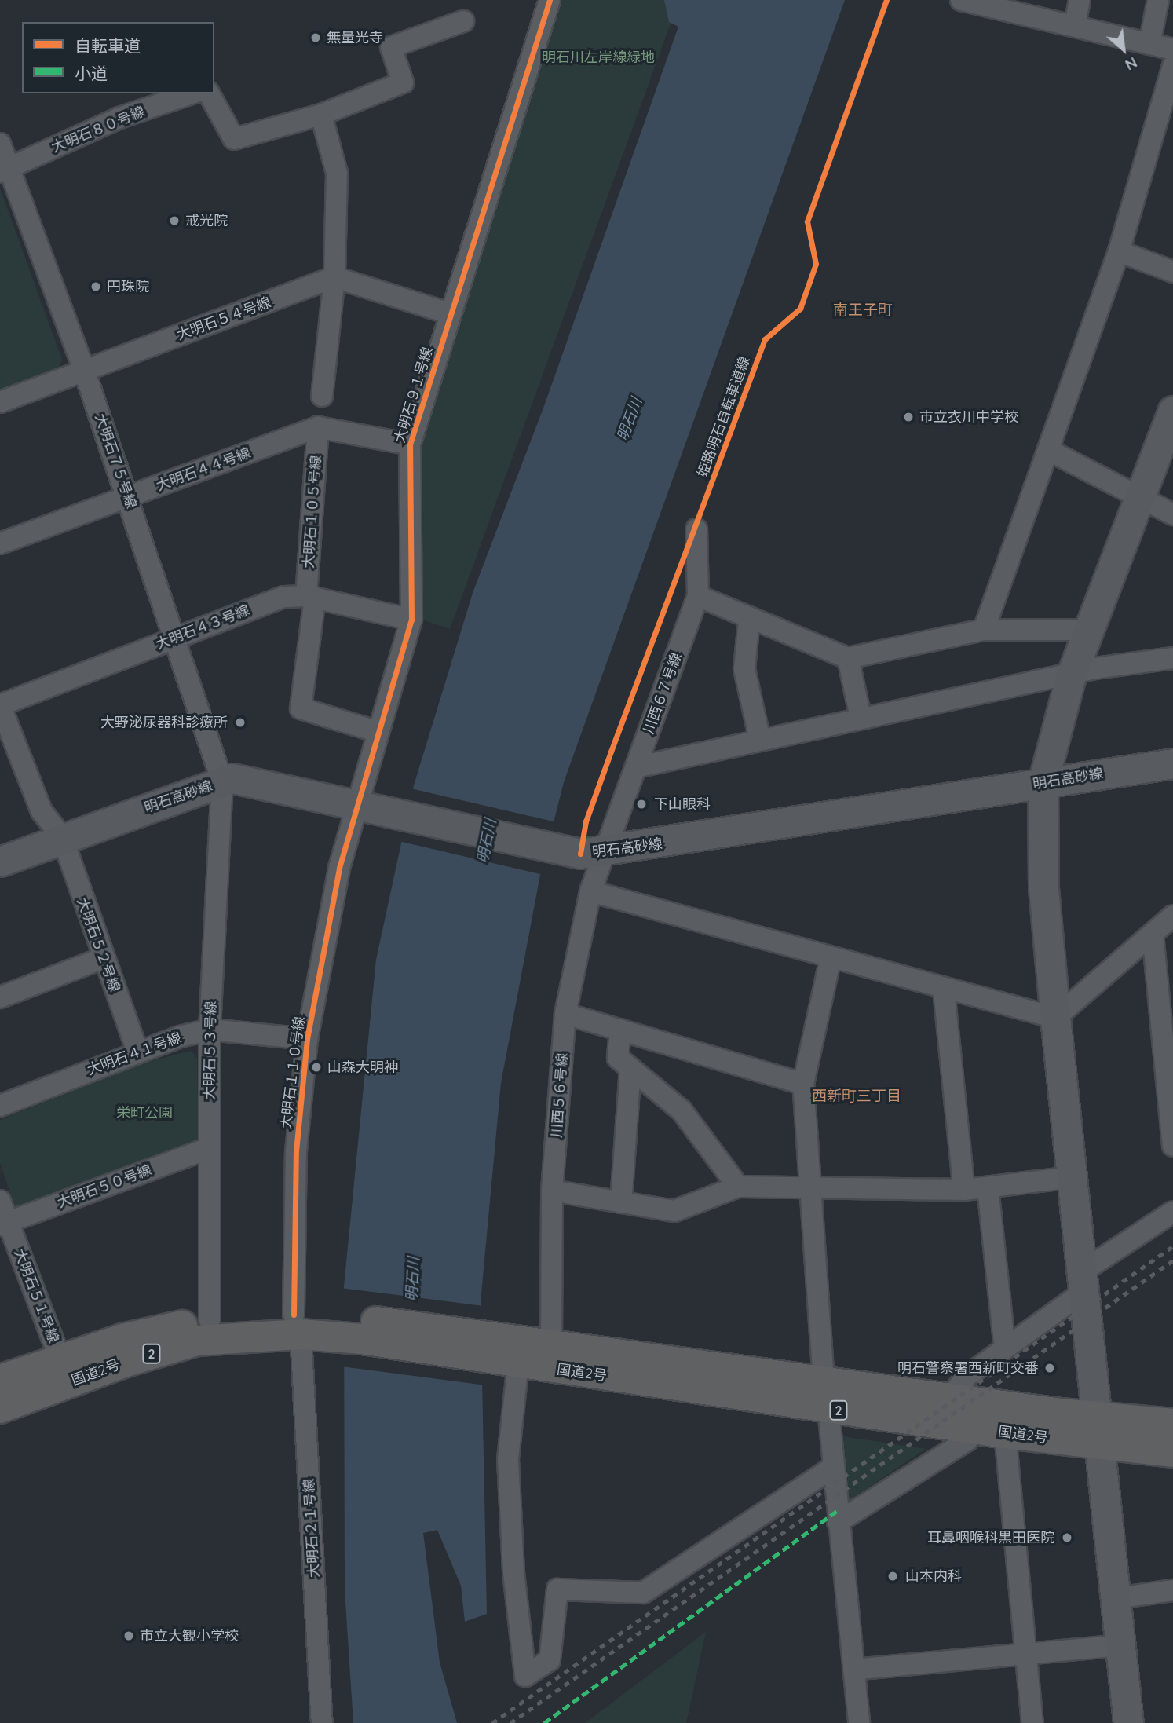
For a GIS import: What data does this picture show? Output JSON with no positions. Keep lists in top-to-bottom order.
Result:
{
  "streets": {
    "highway": ["2", "国道2号"],
    "street": [
      "大明石８０号線",
      "大明石５４号線",
      "大明石９１号線",
      "大明石７５号線",
      "大明石４４号線",
      "大明石１０５号線",
      "大明石４３号線",
      "川西６７号線",
      "明石高砂線",
      "大明石５２号線",
      "大明石５３号線",
      "大明石４１号線",
      "大明石１１０号線",
      "川西５６号線",
      "大明石５０号線",
      "大明石５１号線",
      "大明石２１号線"
    ],
    "cycle path": ["姫路明石自転車道線"]
  },
  "crossings": [
    ["大明石８０号線", "大明石７５号線"],
    ["大明石５４号線", "大明石７５号線"],
    ["大明石９１号線", "大明石１０５号線"],
    ["大明石９１号線", "大明石４３号線"],
    ["大明石９１号線", "明石高砂線"],
    ["大明石９１号線", "大明石１１０号線"],
    ["大明石７５号線", "大明石４４号線"],
    ["大明石７５号線", "大明石４３号線"],
    ["大明石７５号線", "明石高砂線"],
    ["大明石７５号線", "大明石５３号線"],
    ["大明石４４号線", "大明石１０５号線"],
    ["大明石１０５号線", "大明石４３号線"],
    ["大明石４３号線", "大明石５２号線"],
    ["川西６７号線", "明石高砂線"],
    ["川西６７号線", "川西５６号線"],
    ["明石高砂線", "大明石５２号線"],
    ["明石高砂線", "大明石５３号線"],
    ["明石高砂線", "大明石１１０号線"],
    ["明石高砂線", "川西５６号線"],
    ["大明石５２号線", "大明石４１号線"],
    ["大明石５３号線", "大明石４１号線"],
    ["大明石５３号線", "大明石５０号線"],
    ["大明石５３号線", "国道2号"],
    ["大明石４１号線", "大明石１１０号線"],
    ["大明石１１０号線", "国道2号"],
    ["大明石１１０号線", "大明石２１号線"],
    ["川西５６号線", "国道2号"],
    ["大明石５０号線", "大明石５１号線"],
    ["大明石５１号線", "国道2号"],
    ["国道2号", "大明石２１号線"]
  ],
  "districts": ["南王子町", "西新町三丁目"],
  "water": ["明石川"],
  "parks": ["明石川左岸線緑地", "栄町公園"],
  "places": [
    "無量光寺",
    "戒光院",
    "円珠院",
    "市立衣川中学校",
    "大野泌尿器科診療所",
    "下山眼科",
    "山森大明神",
    "明石警察署西新町交番",
    "耳鼻咽喉科黒田医院",
    "山本内科",
    "市立大観小学校"
  ],
  "legend": ["自転車道", "小道"],
  "north": "bottom right"
}
